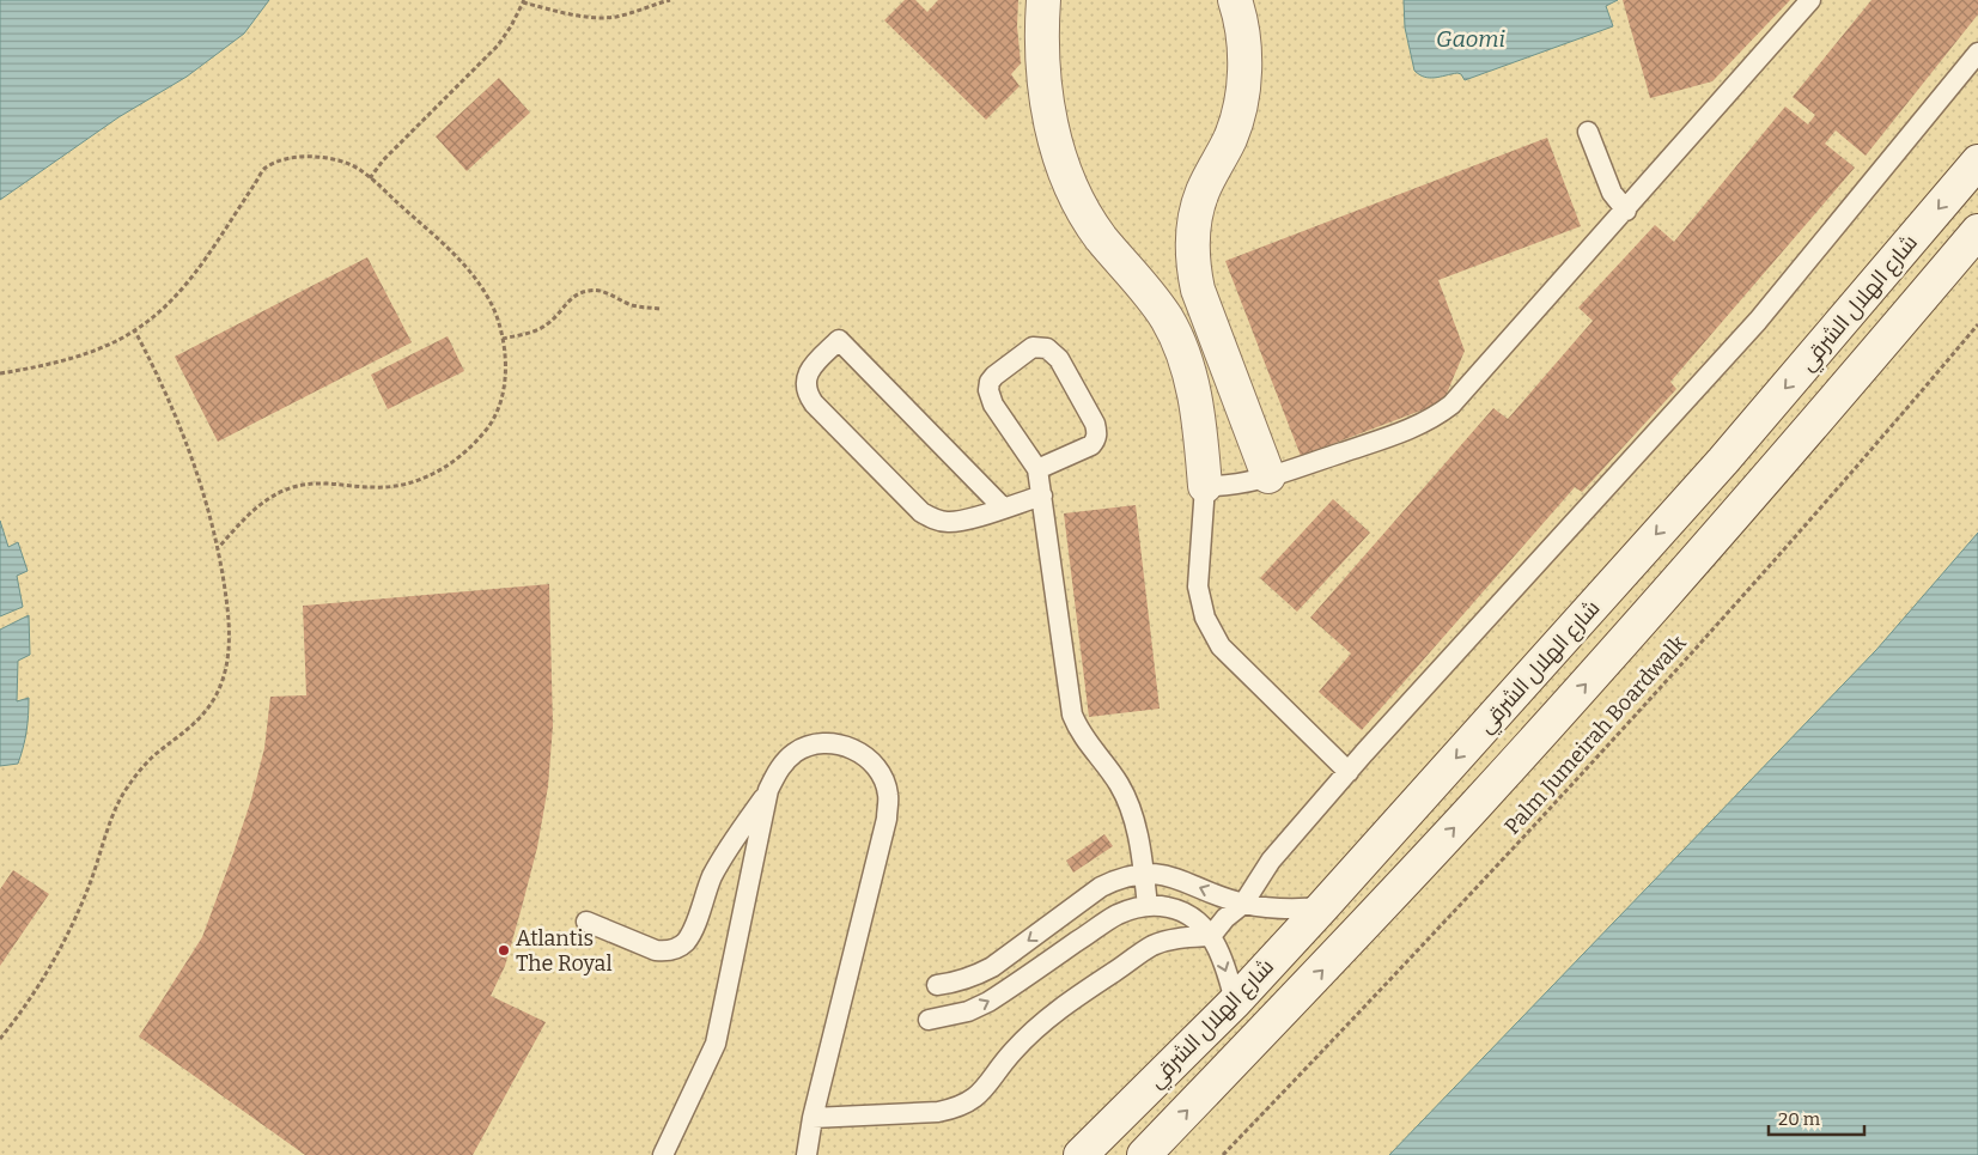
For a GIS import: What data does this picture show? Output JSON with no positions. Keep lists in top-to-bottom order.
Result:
{
  "streets": {
    "main road": ["شارع الهلال الشرقي"],
    "path": ["Palm Jumeirah Boardwalk"]
  },
  "water": ["Gaomi"],
  "places": ["Atlantis The Royal"],
  "scale_bar": "20 m"
}
